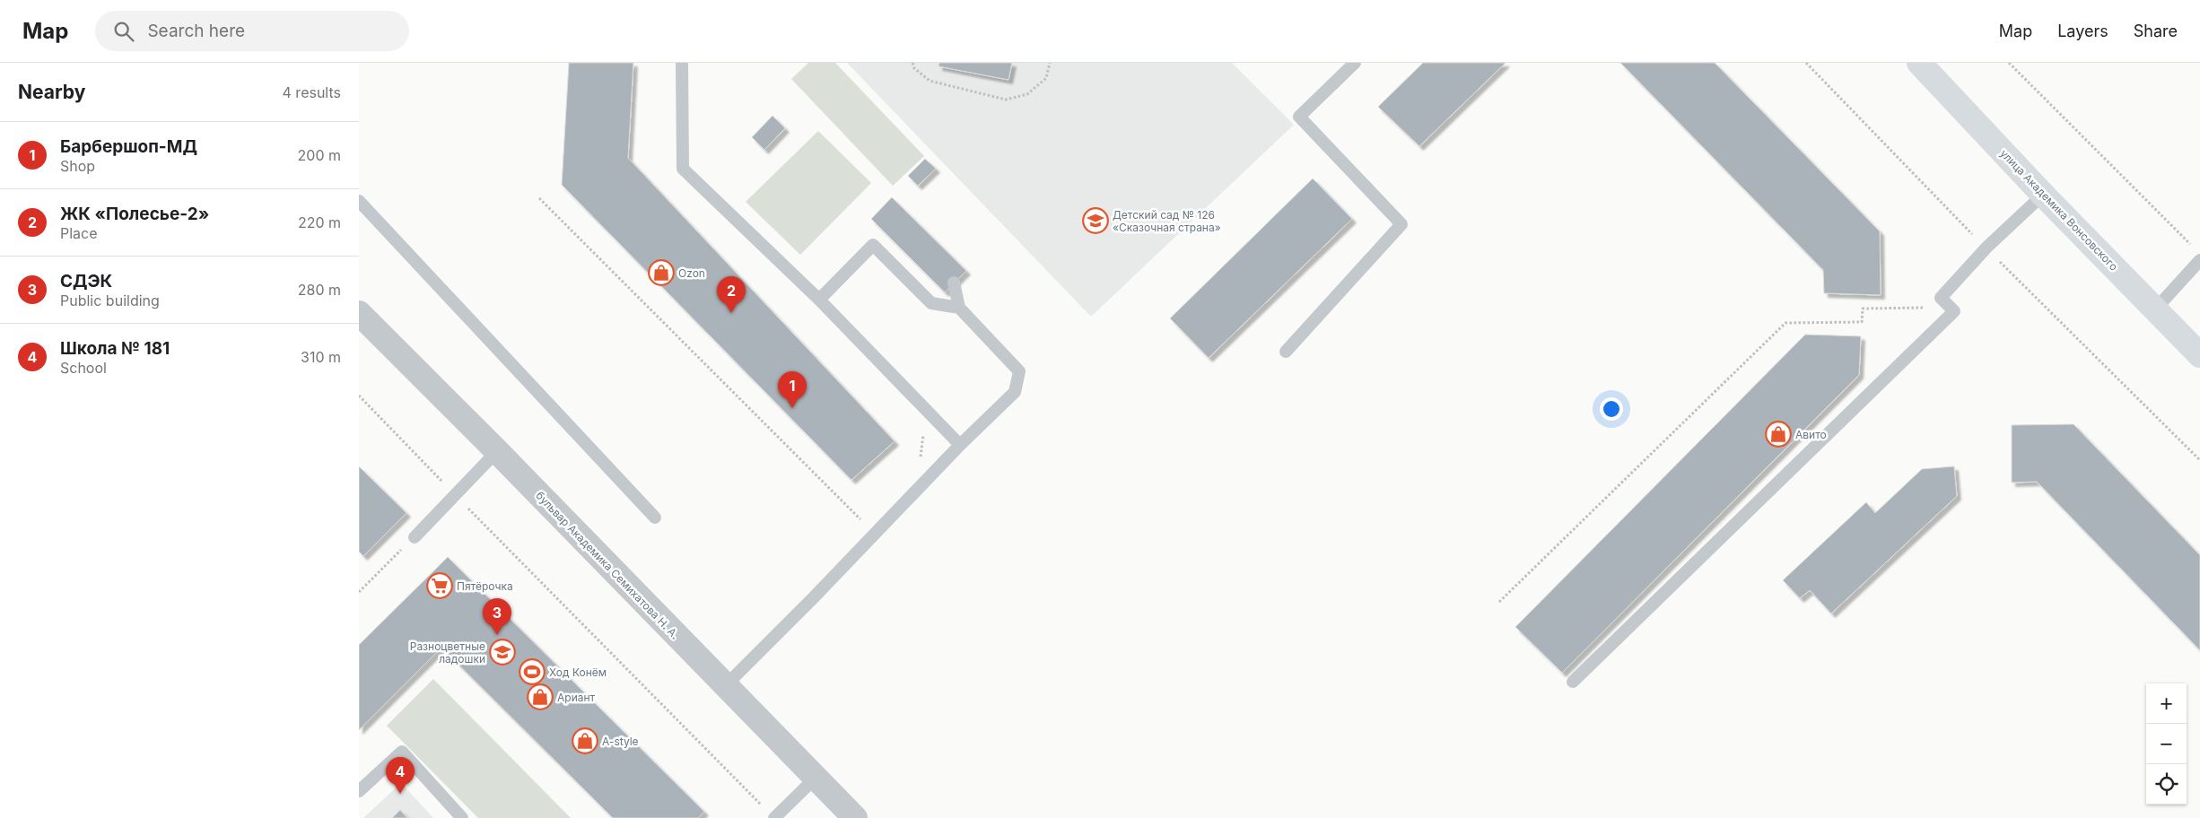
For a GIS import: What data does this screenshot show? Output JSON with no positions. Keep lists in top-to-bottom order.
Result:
{
  "streets": {
    "street": ["улица Академика Вонсовского", "бульвар Академика Семихатова Н. А."]
  },
  "places": {
    "school or university": ["Детский сад № 126 «Сказочная страна»", "Разноцветные ладошки"],
    "shop": [
      "Ozon",
      "Авито",
      "Ариант",
      "A-style"
    ],
    "supermarket": ["Пятёрочка"],
    "sports": ["Ход Конём"]
  },
  "page": {
    "header": "Map",
    "search": "Search here",
    "nav": ["Map", "Layers", "Share"],
    "heading": ["Nearby", "4 results"],
    "list": [
      {
        "mark": "1",
        "name": "Барбершоп-МД",
        "note": "Shop",
        "value": "200 m"
      },
      {
        "mark": "2",
        "name": "ЖК «Полесье-2»",
        "note": "Place",
        "value": "220 m"
      },
      {
        "mark": "3",
        "name": "СДЭК",
        "note": "Public building",
        "value": "280 m"
      },
      {
        "mark": "4",
        "name": "Школа № 181",
        "note": "School",
        "value": "310 m"
      }
    ],
    "pins": [
      "2",
      "1",
      "3",
      "4"
    ],
    "map_buttons": ["+", "−"]
  }
}
